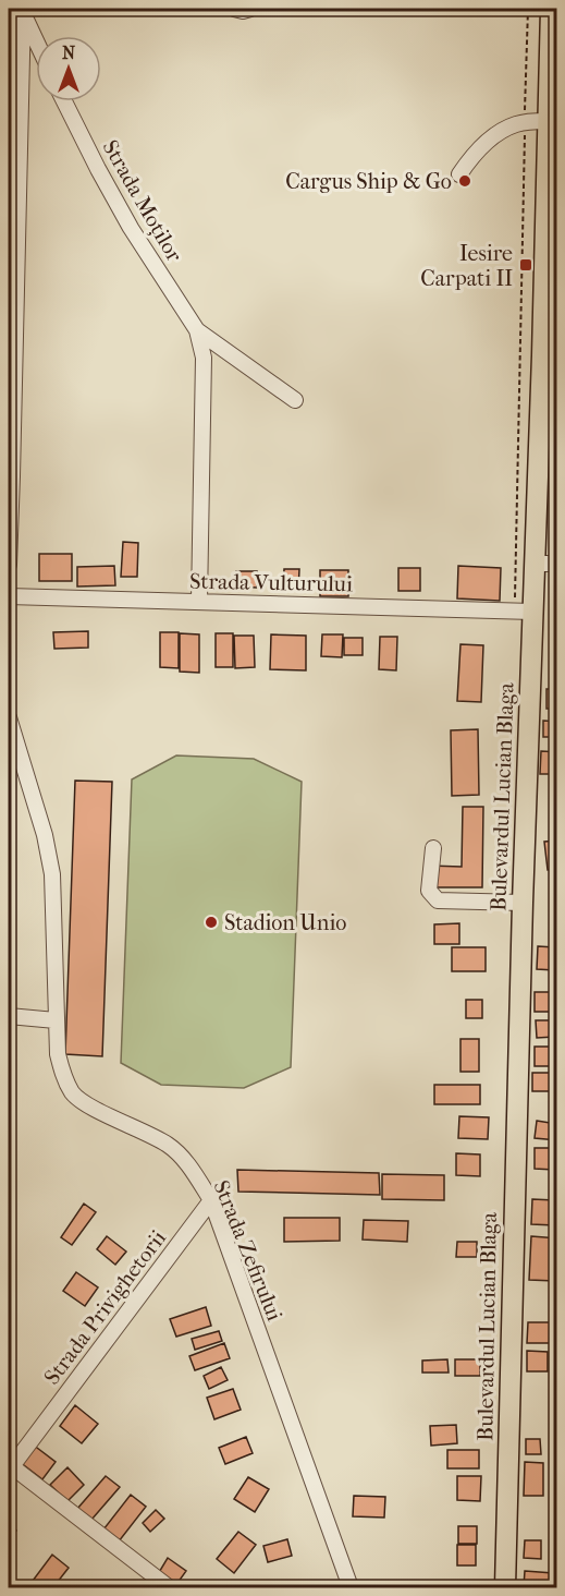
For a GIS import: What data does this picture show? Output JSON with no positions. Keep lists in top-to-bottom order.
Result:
{
  "streets": {
    "main road": ["Bulevardul Lucian Blaga"],
    "street": [
      "Strada Moților",
      "Strada Vulturului",
      "Strada Zefirului",
      "Strada Privighetorii"
    ]
  },
  "crossings": [
    ["Strada Moților", "Strada Vulturului"],
    ["Strada Vulturului", "Bulevardul Lucian Blaga"],
    ["Strada Zefirului", "Strada Privighetorii"]
  ],
  "places": {
    "other": ["Cargus Ship & Go", "Stadion Unio"],
    "transit": ["Iesire Carpati II"]
  },
  "north": "top"
}
